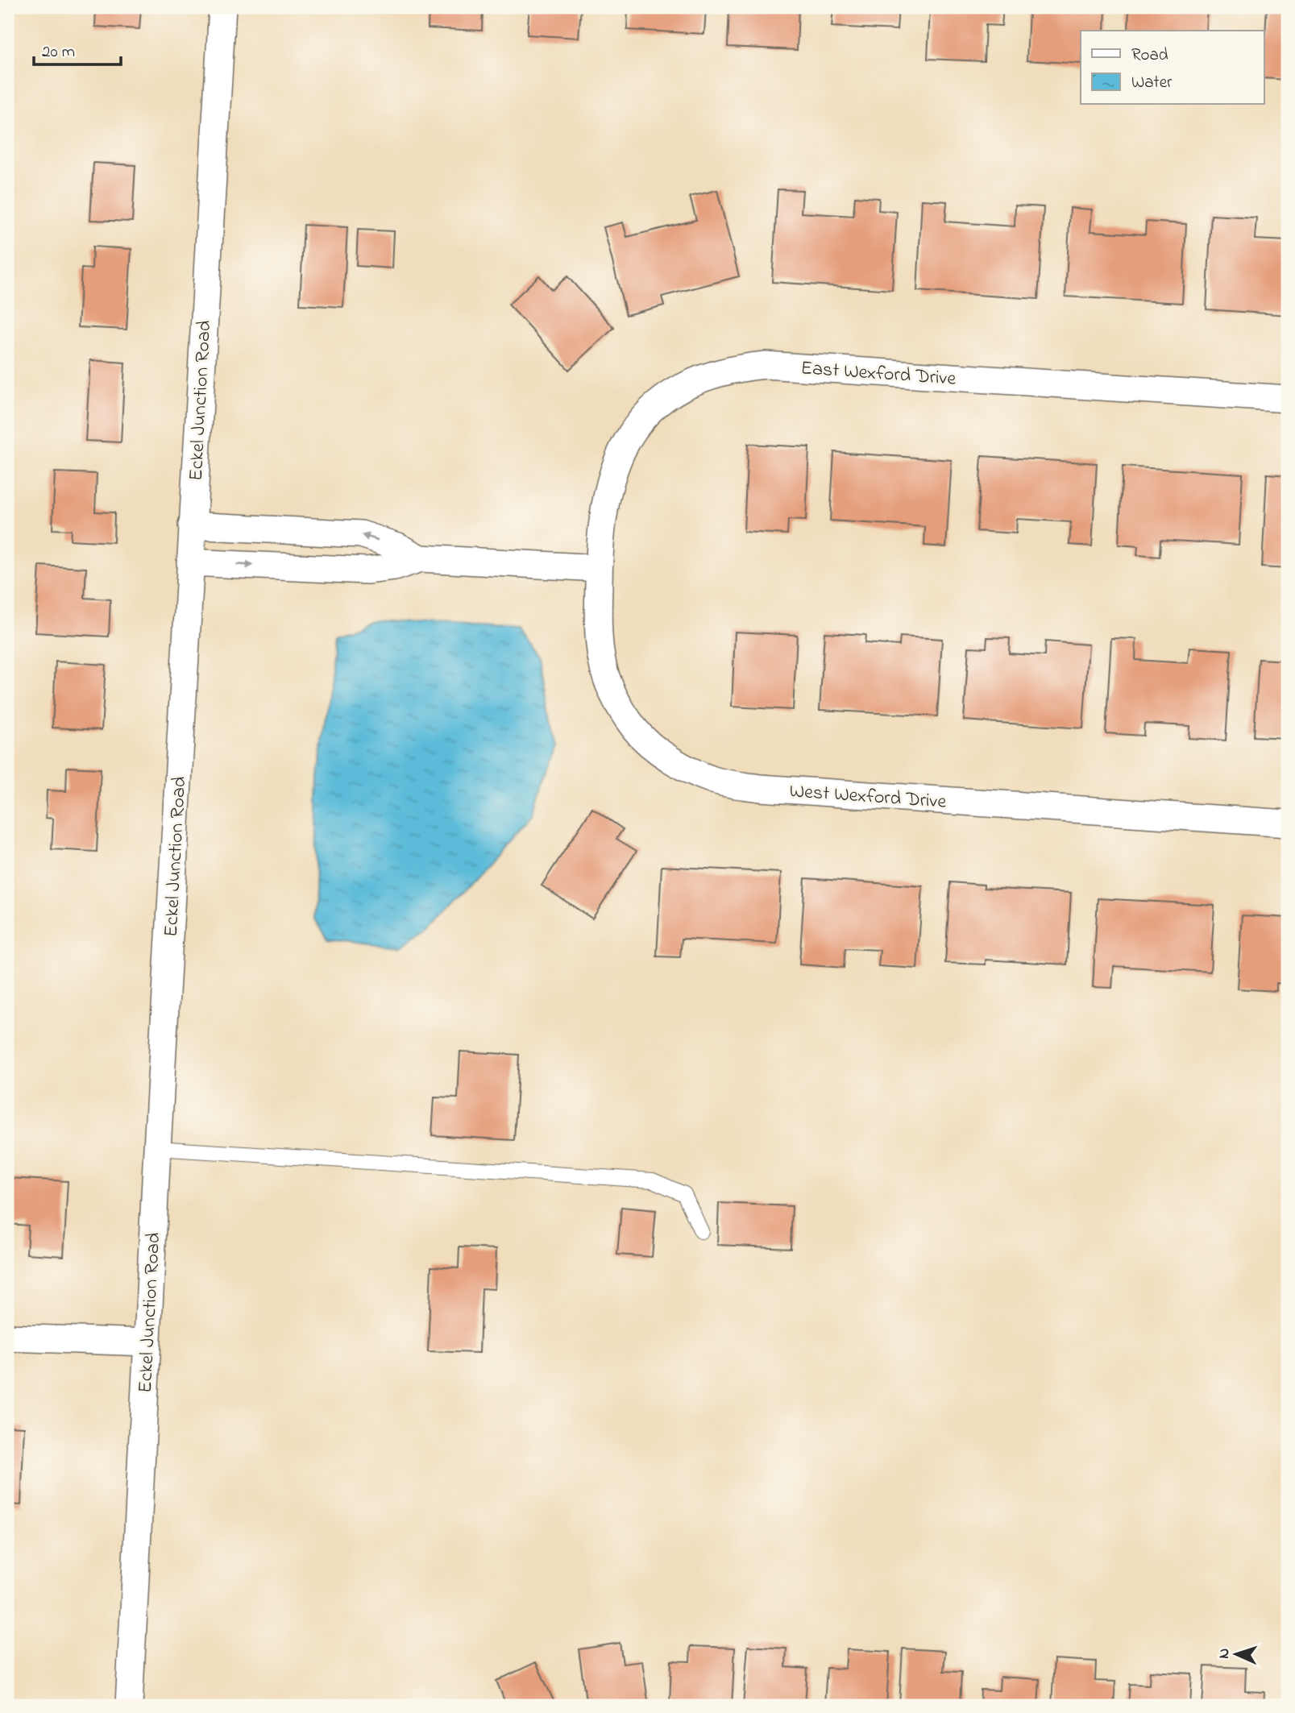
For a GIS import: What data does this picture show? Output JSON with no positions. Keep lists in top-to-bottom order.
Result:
{
  "streets": {
    "street": ["East Wexford Drive", "Eckel Junction Road", "West Wexford Drive"]
  },
  "crossings": [
    ["East Wexford Drive", "West Wexford Drive"]
  ],
  "legend": ["Road", "Water"],
  "scale_bar": "20 m",
  "north": "left"
}
